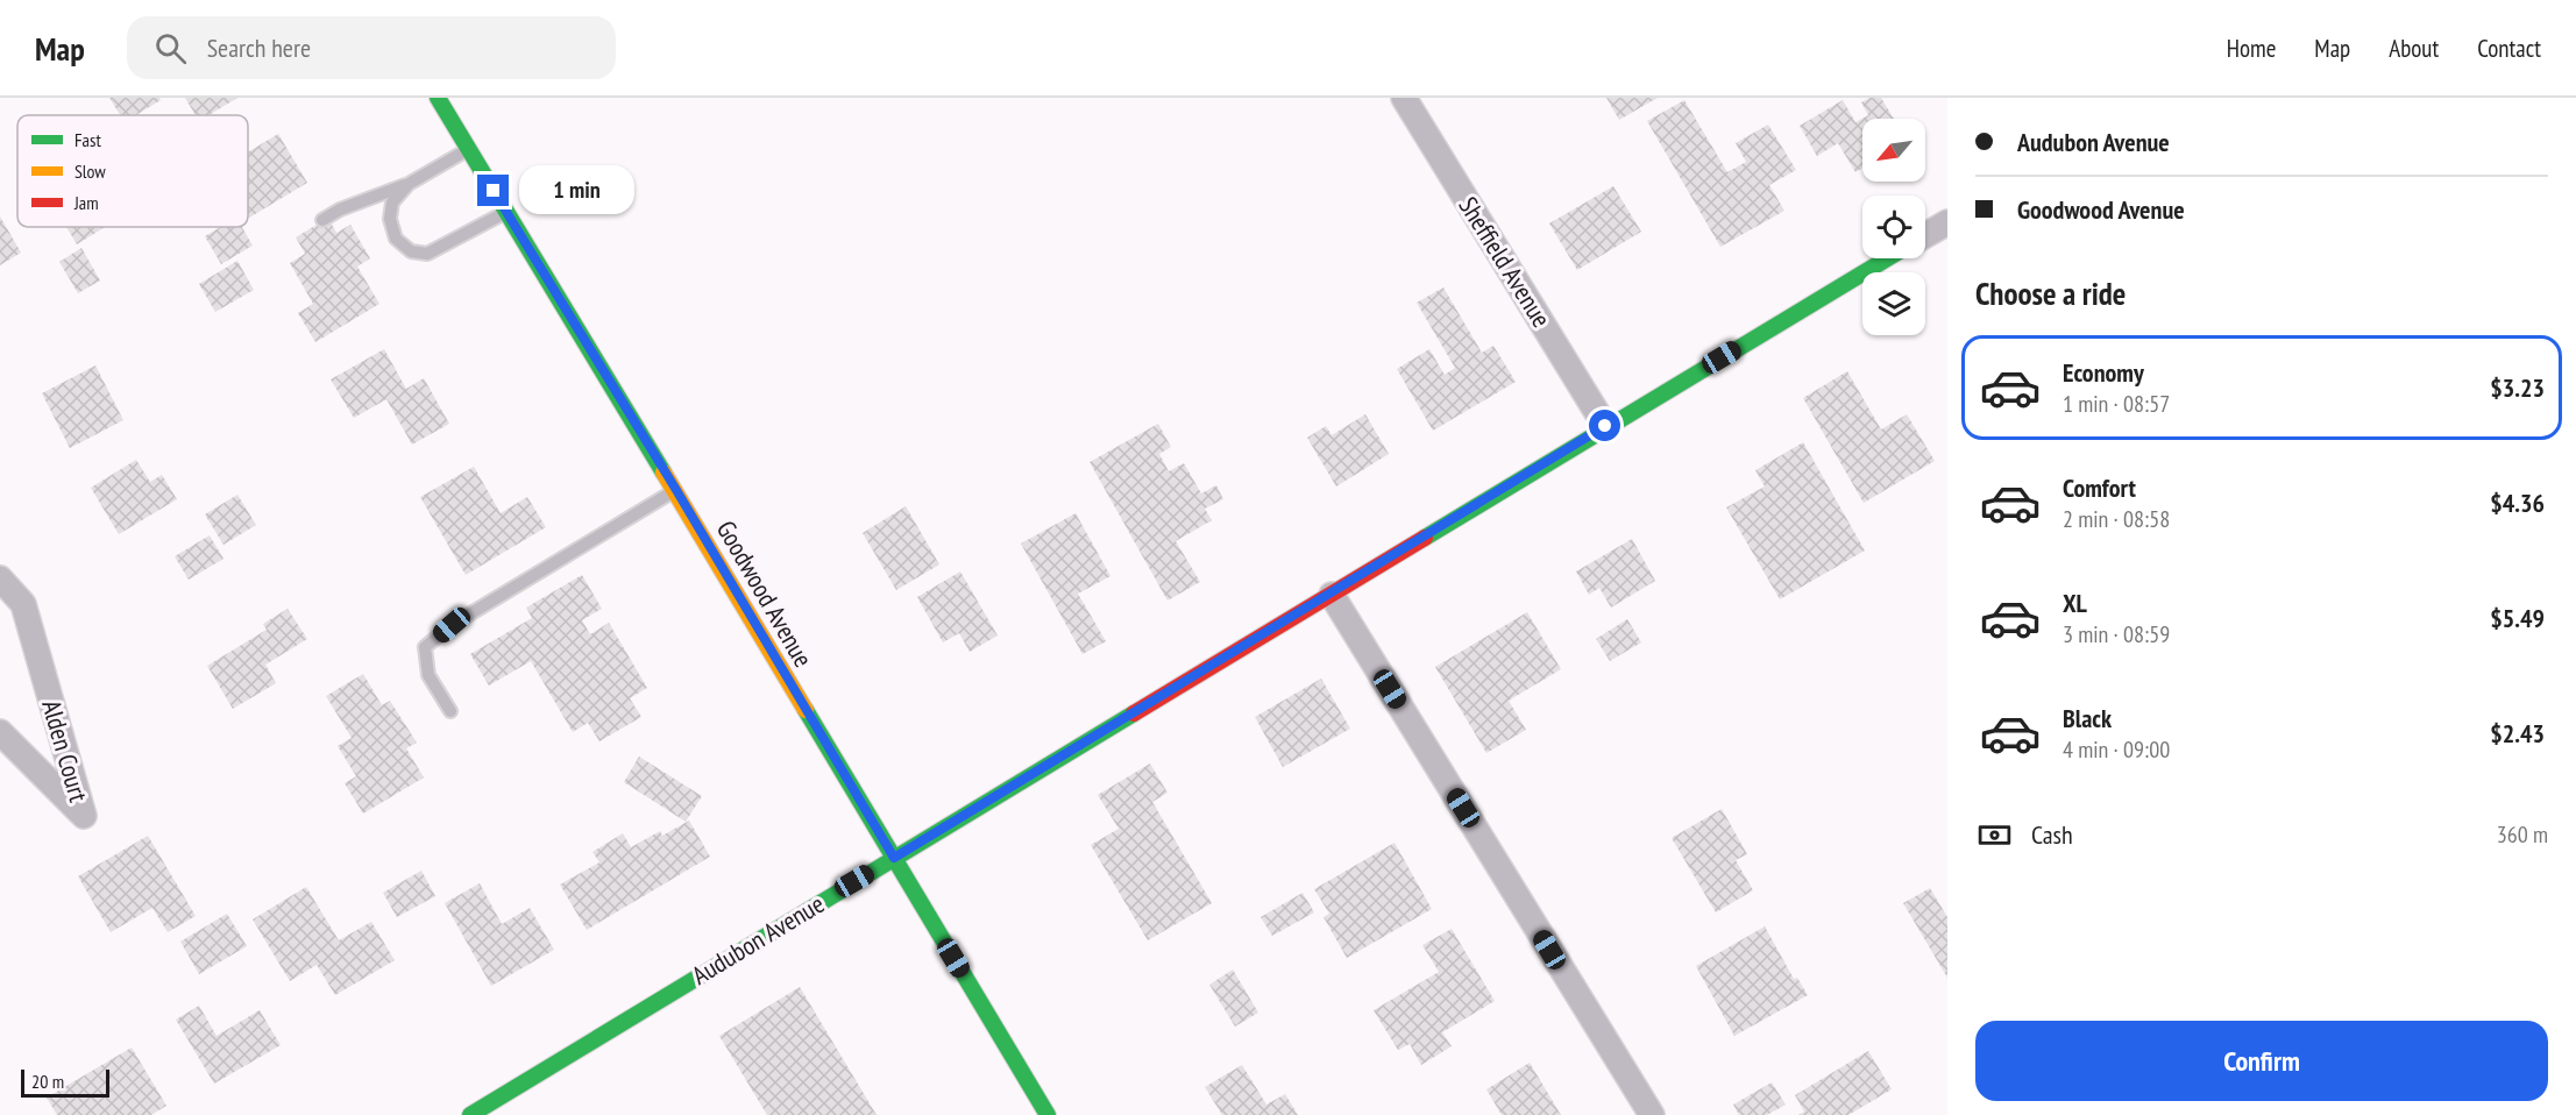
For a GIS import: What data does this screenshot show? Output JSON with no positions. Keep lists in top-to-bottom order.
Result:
{
  "streets": {
    "street": [
      "Sheffield Avenue",
      "Goodwood Avenue",
      "Alden Court",
      "Audubon Avenue"
    ]
  },
  "crossings": [
    ["Sheffield Avenue", "Audubon Avenue"],
    ["Goodwood Avenue", "Audubon Avenue"]
  ],
  "legend": ["Fast", "Slow", "Jam"],
  "scale_bar": "20 m",
  "north": "bottom left",
  "page": {
    "header": "Map",
    "search": "Search here",
    "nav": [
      "Home",
      "Map",
      "About",
      "Contact"
    ],
    "banner": ["Audubon Avenue", "Goodwood Avenue"],
    "bubble": "1 min",
    "heading": "Choose a ride",
    "list": [
      {
        "name": "Economy",
        "note": "1 min · 08:57",
        "value": "$3.23"
      },
      {
        "name": "Comfort",
        "note": "2 min · 08:58",
        "value": "$4.36"
      },
      {
        "name": "XL",
        "note": "3 min · 08:59",
        "value": "$5.49"
      },
      {
        "name": "Black",
        "note": "4 min · 09:00",
        "value": "$2.43"
      }
    ],
    "pay": ["Cash", "360 m"],
    "buttons": "Confirm",
    "scale": "20 m"
  }
}
